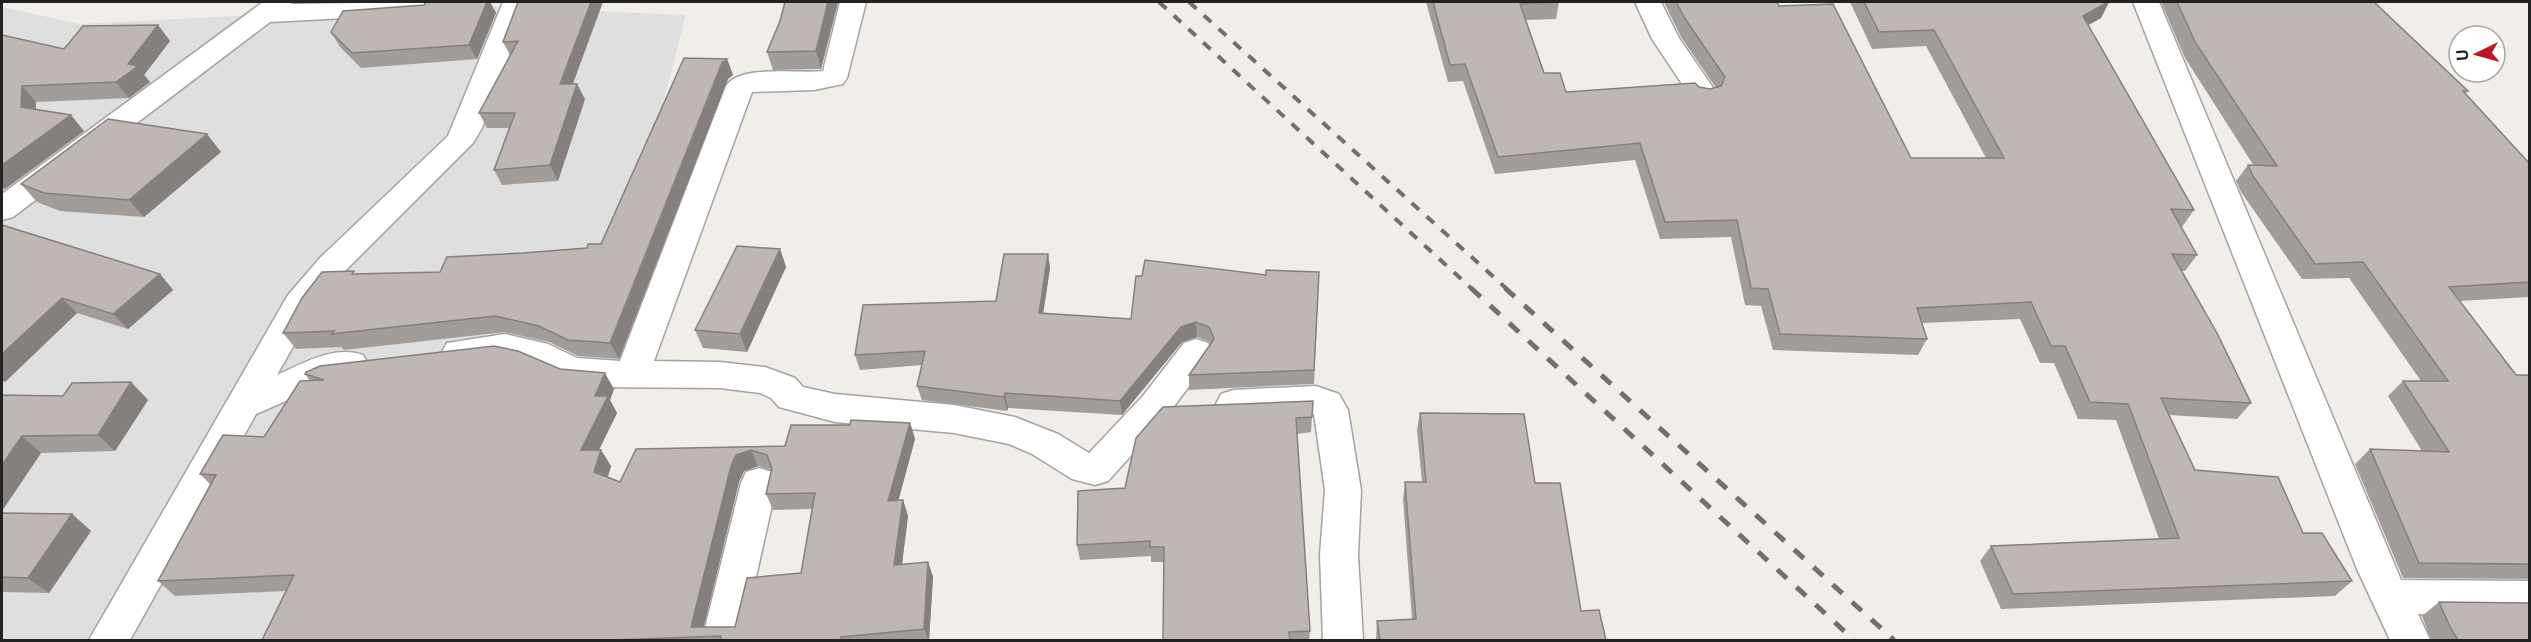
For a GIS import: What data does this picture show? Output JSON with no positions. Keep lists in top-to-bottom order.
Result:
{
  "north": "left"
}
